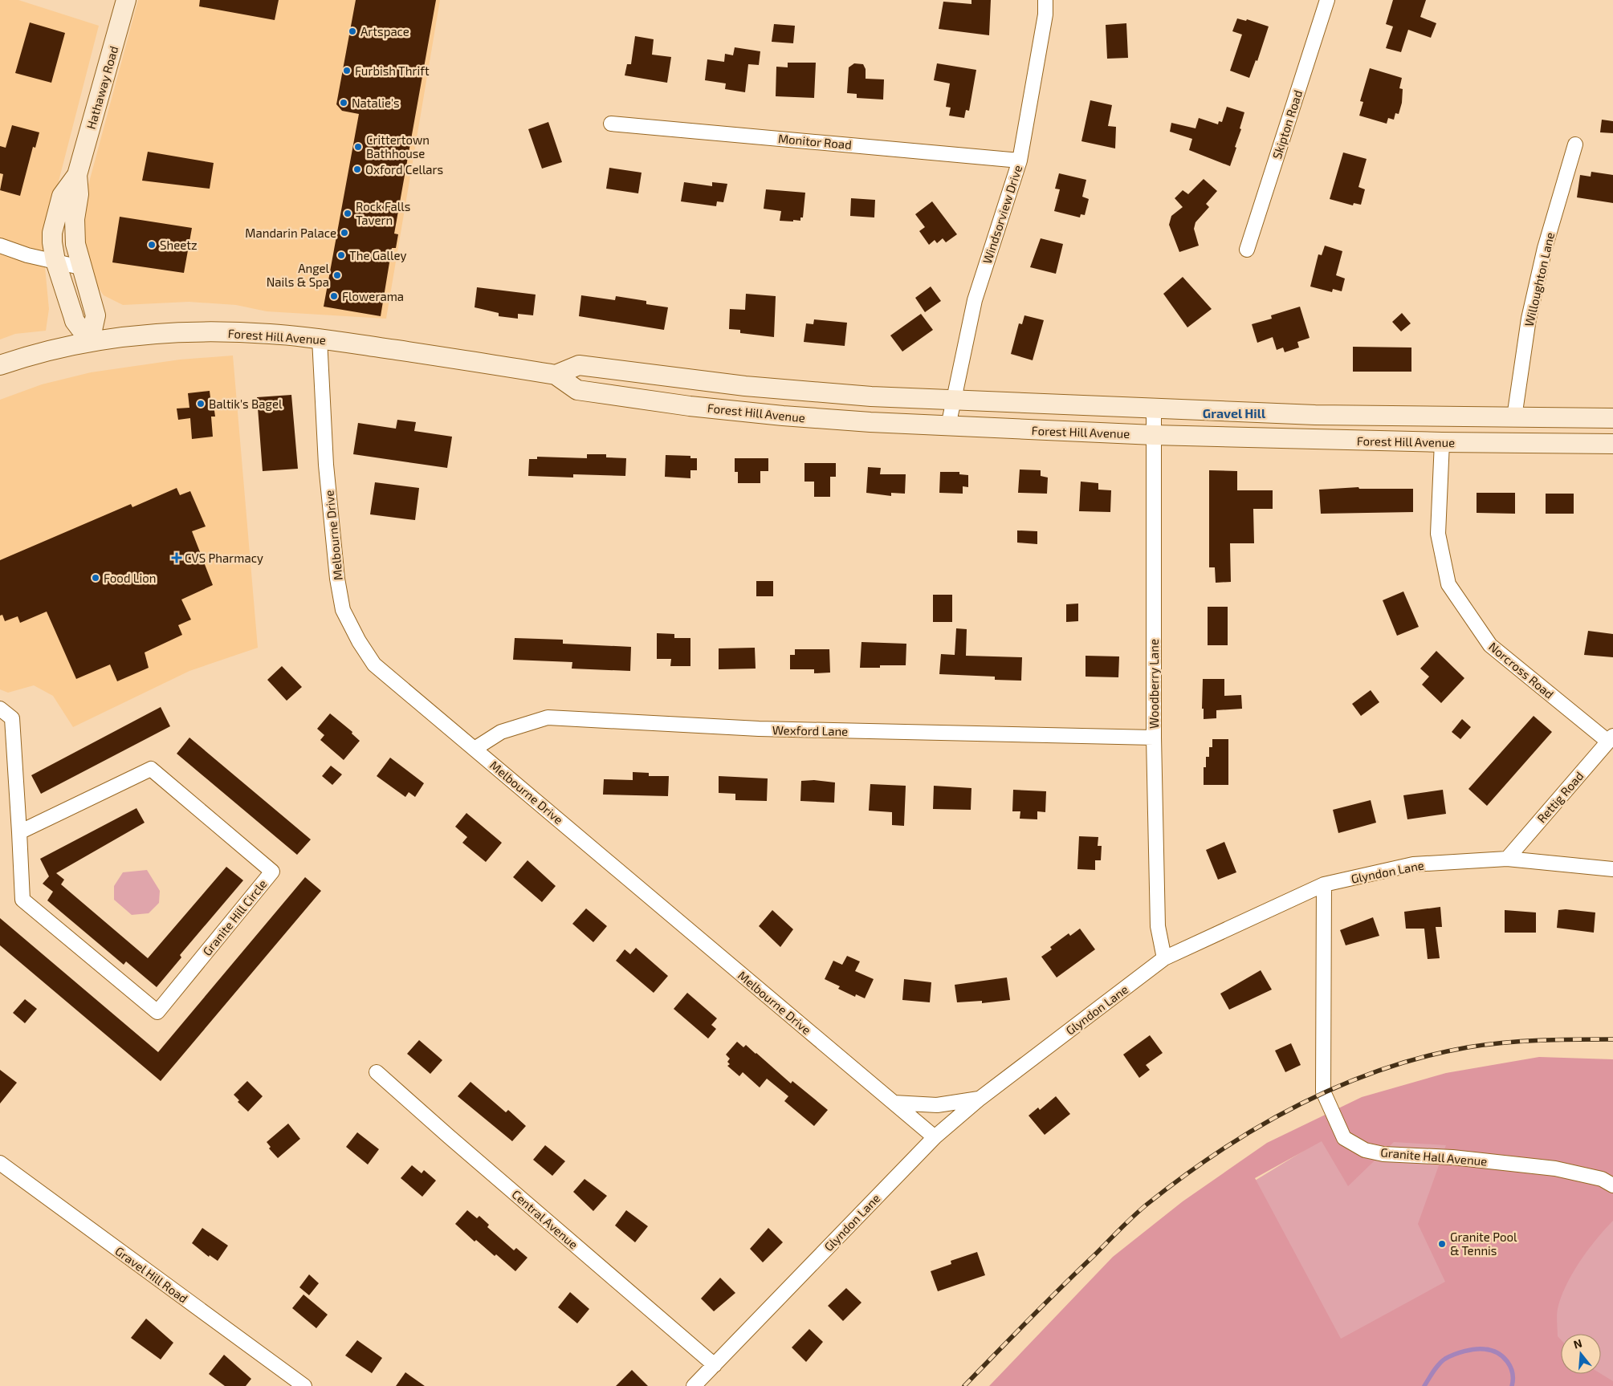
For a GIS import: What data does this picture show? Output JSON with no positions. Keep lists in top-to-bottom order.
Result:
{
  "streets": {
    "main road": ["Hathaway Road", "Forest Hill Avenue"],
    "street": [
      "Skipton Road",
      "Monitor Road",
      "Windsorview Drive",
      "Willoughton Lane",
      "Melbourne Drive",
      "Norcross Road",
      "Woodberry Lane",
      "Wexford Lane",
      "Rettig Road",
      "Glyndon Lane",
      "Granite Hill Circle",
      "Granite Hall Avenue",
      "Central Avenue",
      "Gravel Hill Road"
    ]
  },
  "crossings": [
    ["Hathaway Road", "Forest Hill Avenue"],
    ["Monitor Road", "Windsorview Drive"],
    ["Windsorview Drive", "Forest Hill Avenue"],
    ["Willoughton Lane", "Forest Hill Avenue"],
    ["Forest Hill Avenue", "Melbourne Drive"],
    ["Forest Hill Avenue", "Norcross Road"],
    ["Forest Hill Avenue", "Woodberry Lane"],
    ["Melbourne Drive", "Wexford Lane"],
    ["Melbourne Drive", "Glyndon Lane"],
    ["Norcross Road", "Rettig Road"],
    ["Woodberry Lane", "Wexford Lane"],
    ["Woodberry Lane", "Glyndon Lane"],
    ["Rettig Road", "Glyndon Lane"],
    ["Glyndon Lane", "Granite Hall Avenue"],
    ["Glyndon Lane", "Central Avenue"]
  ],
  "districts": ["Gravel Hill"],
  "places": {
    "other": [
      "Artspace",
      "Furbish Thrift",
      "Natalie's",
      "Crittertown Bathhouse",
      "Oxford Cellars",
      "Rock Falls Tavern",
      "Mandarin Palace",
      "Sheetz",
      "The Galley",
      "Angel Nails & Spa",
      "Flowerama",
      "Baltik's Bagel",
      "Food Lion",
      "Granite Pool & Tennis"
    ],
    "health": ["CVS Pharmacy"]
  },
  "north": "top"
}
